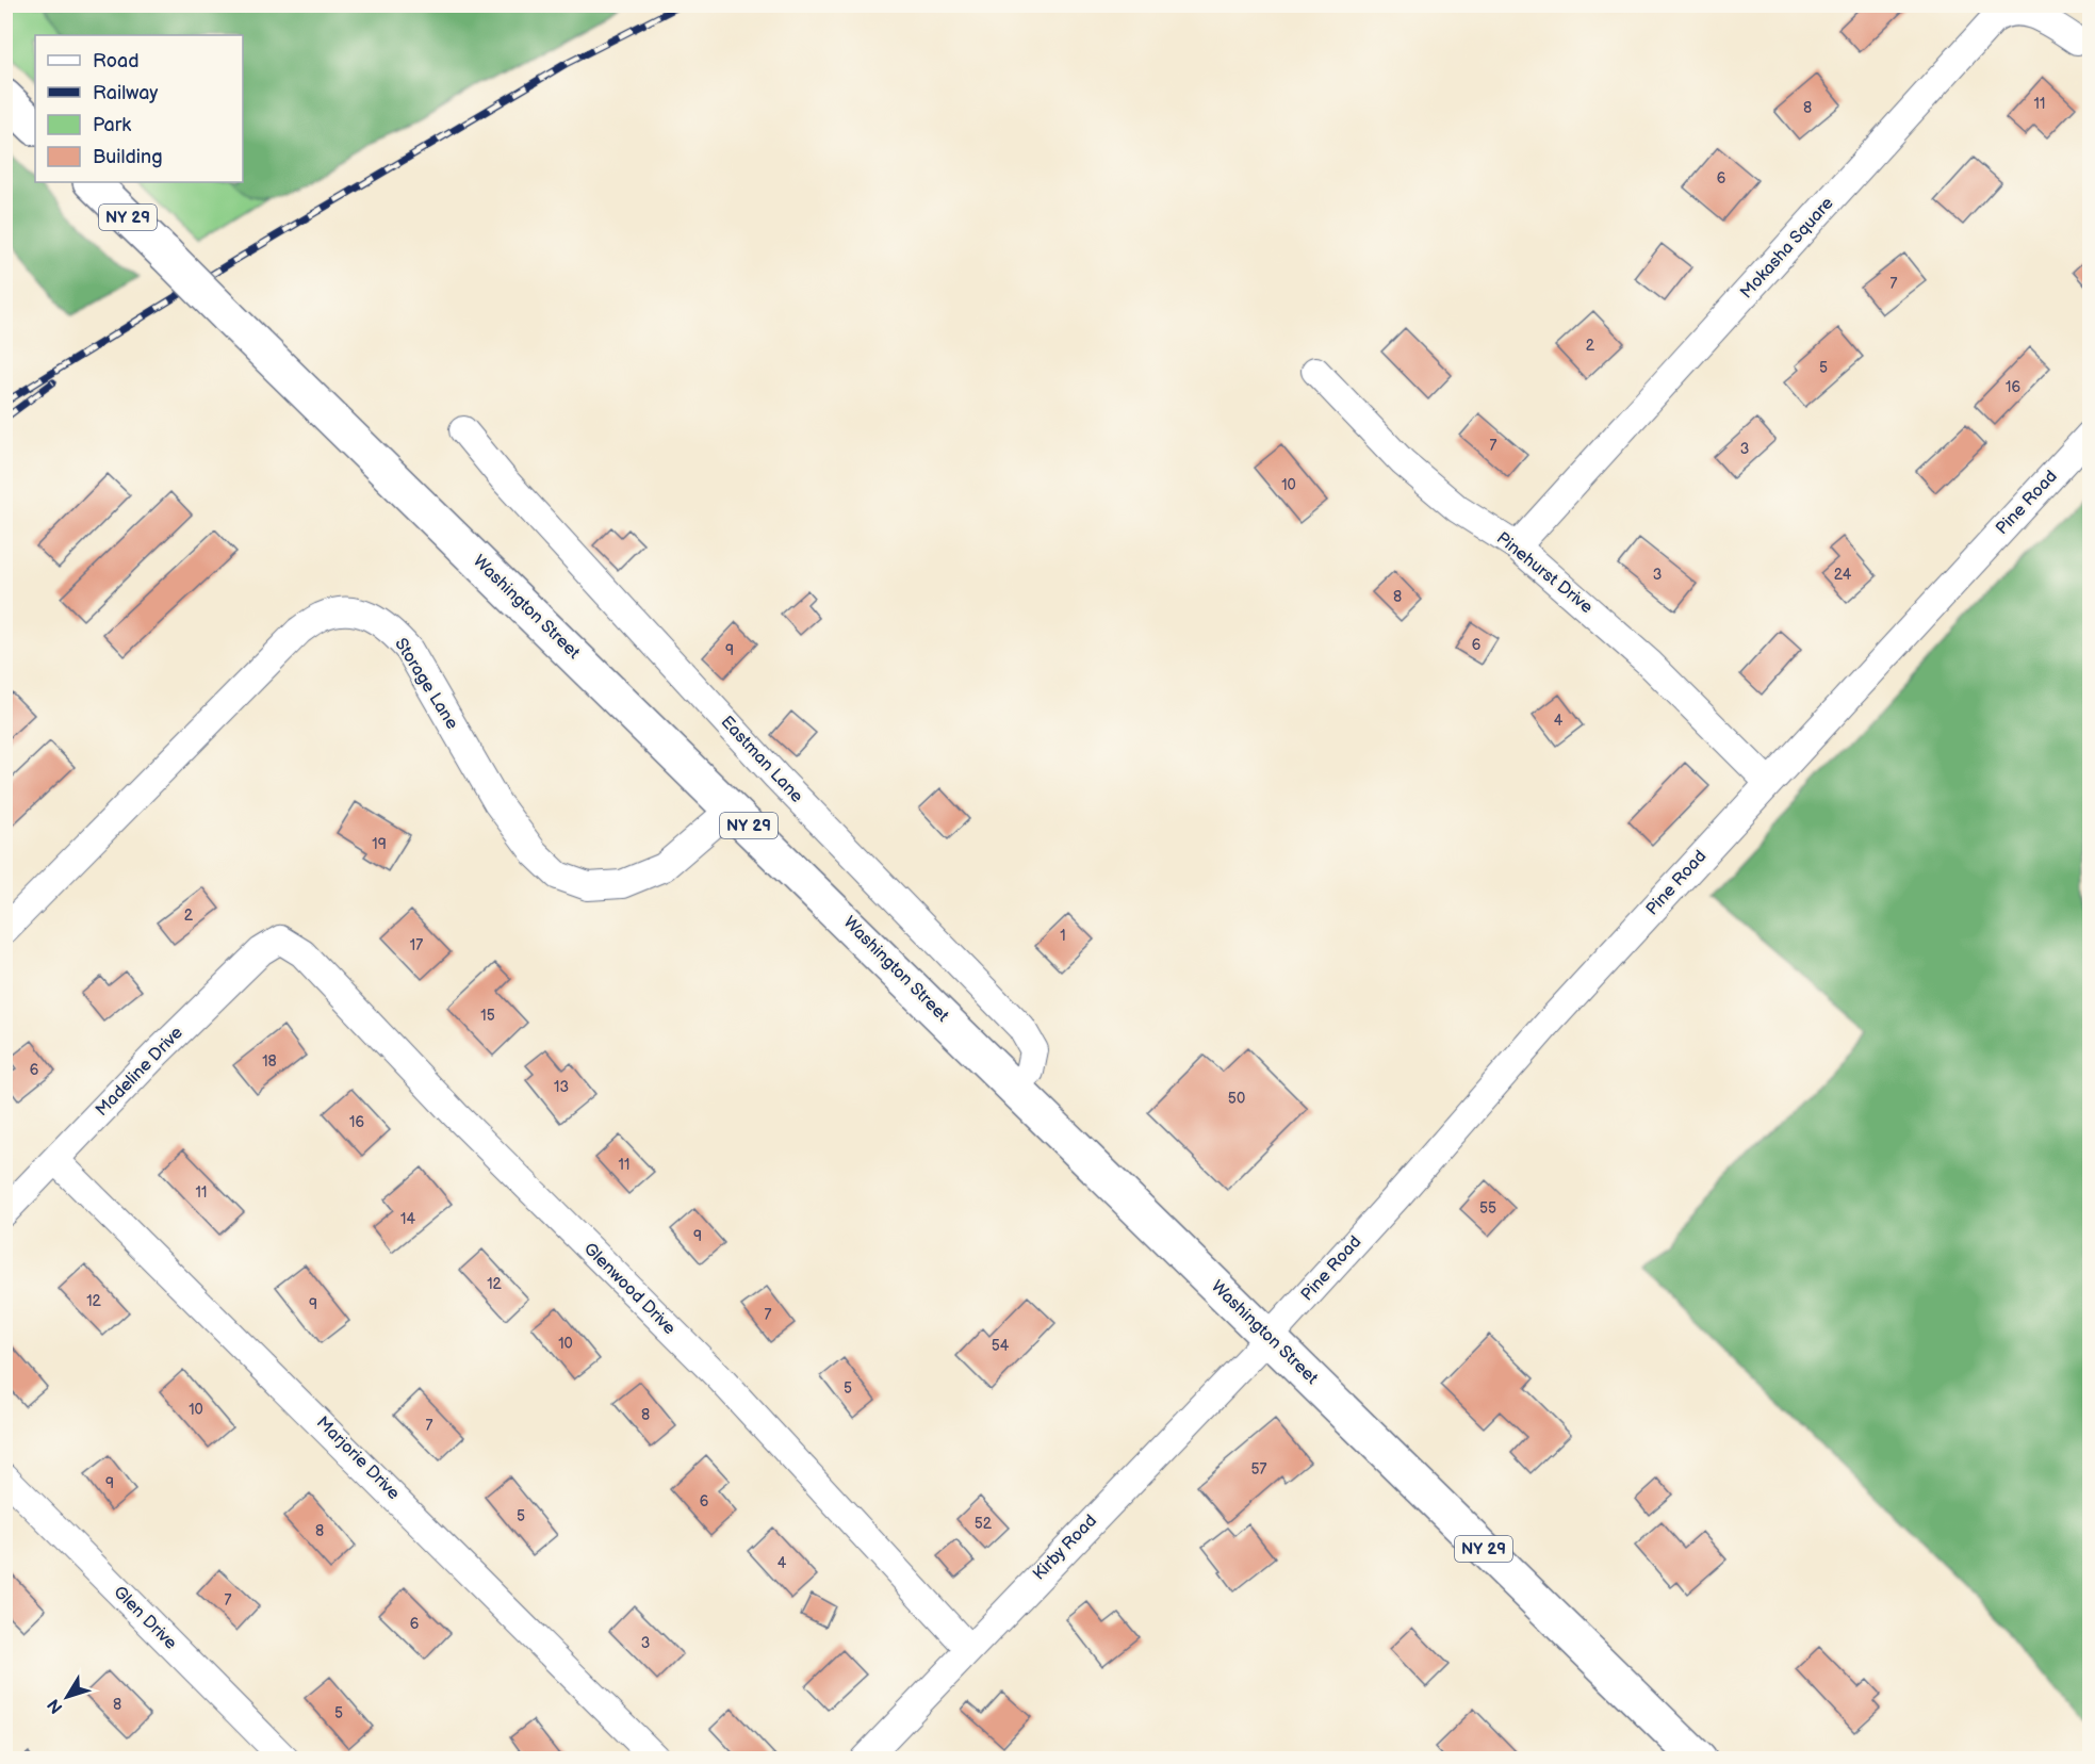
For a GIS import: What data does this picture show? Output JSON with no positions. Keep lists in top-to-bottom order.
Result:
{
  "streets": {
    "highway": ["NY 29", "Washington Street"],
    "street": [
      "Mokasha Square",
      "Pine Road",
      "Pinehurst Drive",
      "Storage Lane",
      "Eastman Lane",
      "Madeline Drive",
      "Glenwood Drive",
      "Marjorie Drive",
      "Kirby Road",
      "Glen Drive"
    ]
  },
  "crossings": [
    ["Mokasha Square", "Pinehurst Drive"],
    ["Pine Road", "Pinehurst Drive"],
    ["Pine Road", "Washington Street"],
    ["Pine Road", "Kirby Road"],
    ["Washington Street", "Storage Lane"],
    ["Washington Street", "Eastman Lane"],
    ["Washington Street", "Kirby Road"],
    ["Madeline Drive", "Glenwood Drive"],
    ["Madeline Drive", "Marjorie Drive"],
    ["Glenwood Drive", "Kirby Road"]
  ],
  "house_numbers": [
    "11",
    "8",
    "6",
    "7",
    "2",
    "5",
    "16",
    "7",
    "3",
    "10",
    "3",
    "24",
    "8",
    "6",
    "9",
    "4",
    "19",
    "2",
    "1",
    "17",
    "15",
    "18",
    "6",
    "13",
    "50",
    "16",
    "11",
    "11",
    "55",
    "14",
    "9",
    "12",
    "12",
    "9",
    "7",
    "10",
    "54",
    "5",
    "10",
    "8",
    "7",
    "57",
    "9",
    "6",
    "5",
    "52",
    "8",
    "4",
    "7",
    "6",
    "3",
    "8",
    "5"
  ],
  "legend": [
    "Road",
    "Railway",
    "Park",
    "Building"
  ],
  "north": "bottom left"
}
